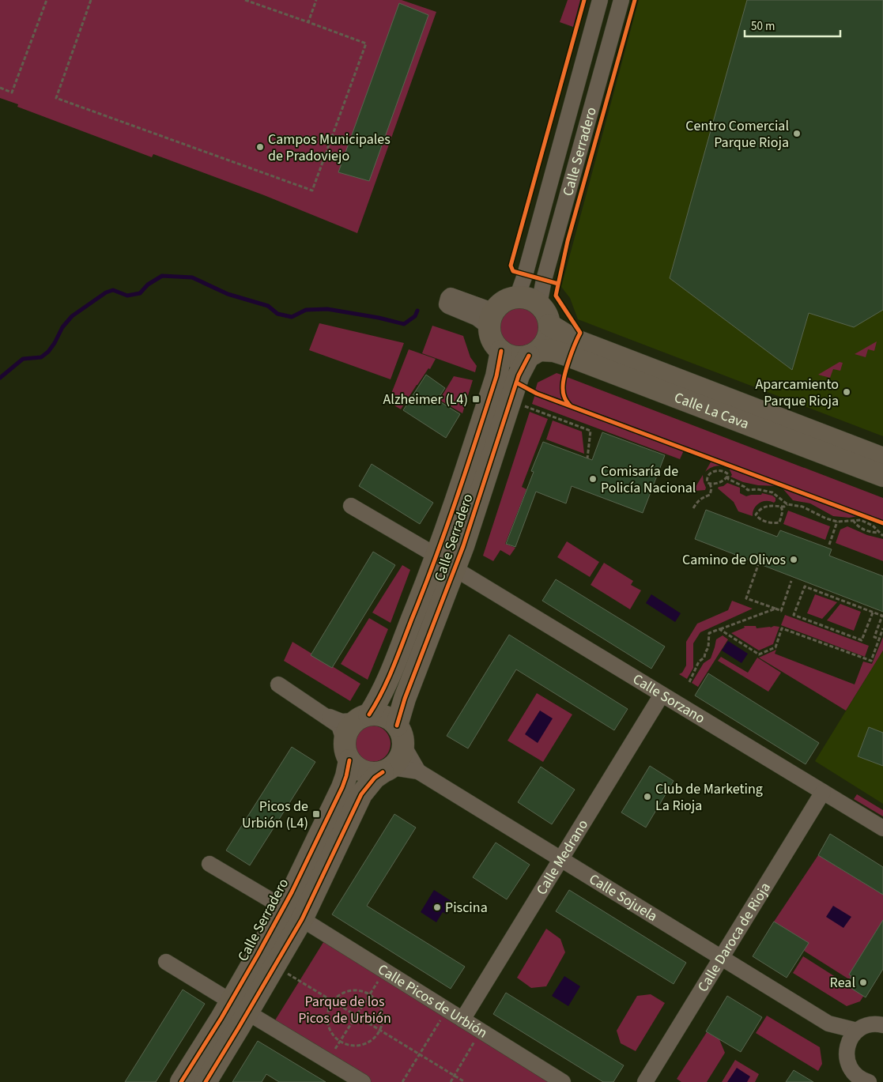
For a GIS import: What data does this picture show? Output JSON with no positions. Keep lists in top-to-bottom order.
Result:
{
  "streets": {
    "main road": ["Calle Serradero", "Calle La Cava"],
    "street": [
      "Calle Sorzano",
      "Calle Medrano",
      "Calle Sojuela",
      "Calle Daroca de Rioja",
      "Calle Picos de Urbión"
    ]
  },
  "crossings": [
    ["Calle Serradero", "Calle La Cava"],
    ["Calle Serradero", "Calle Sorzano"],
    ["Calle Serradero", "Calle Sojuela"],
    ["Calle Serradero", "Calle Picos de Urbión"],
    ["Calle Sorzano", "Calle Medrano"],
    ["Calle Sorzano", "Calle Daroca de Rioja"],
    ["Calle Medrano", "Calle Sojuela"],
    ["Calle Medrano", "Calle Picos de Urbión"],
    ["Calle Sojuela", "Calle Daroca de Rioja"]
  ],
  "parks": ["Parque de los Picos de Urbión"],
  "places": {
    "other": [
      "Centro Comercial Parque Rioja",
      "Campos Municipales de Pradoviejo",
      "Aparcamiento Parque Rioja",
      "Comisaría de Policía Nacional",
      "Camino de Olivos",
      "Club de Marketing La Rioja",
      "Piscina",
      "Real"
    ],
    "transit": ["Alzheimer (L4)", "Picos de Urbión (L4)"]
  },
  "scale_bar": "50 m"
}
